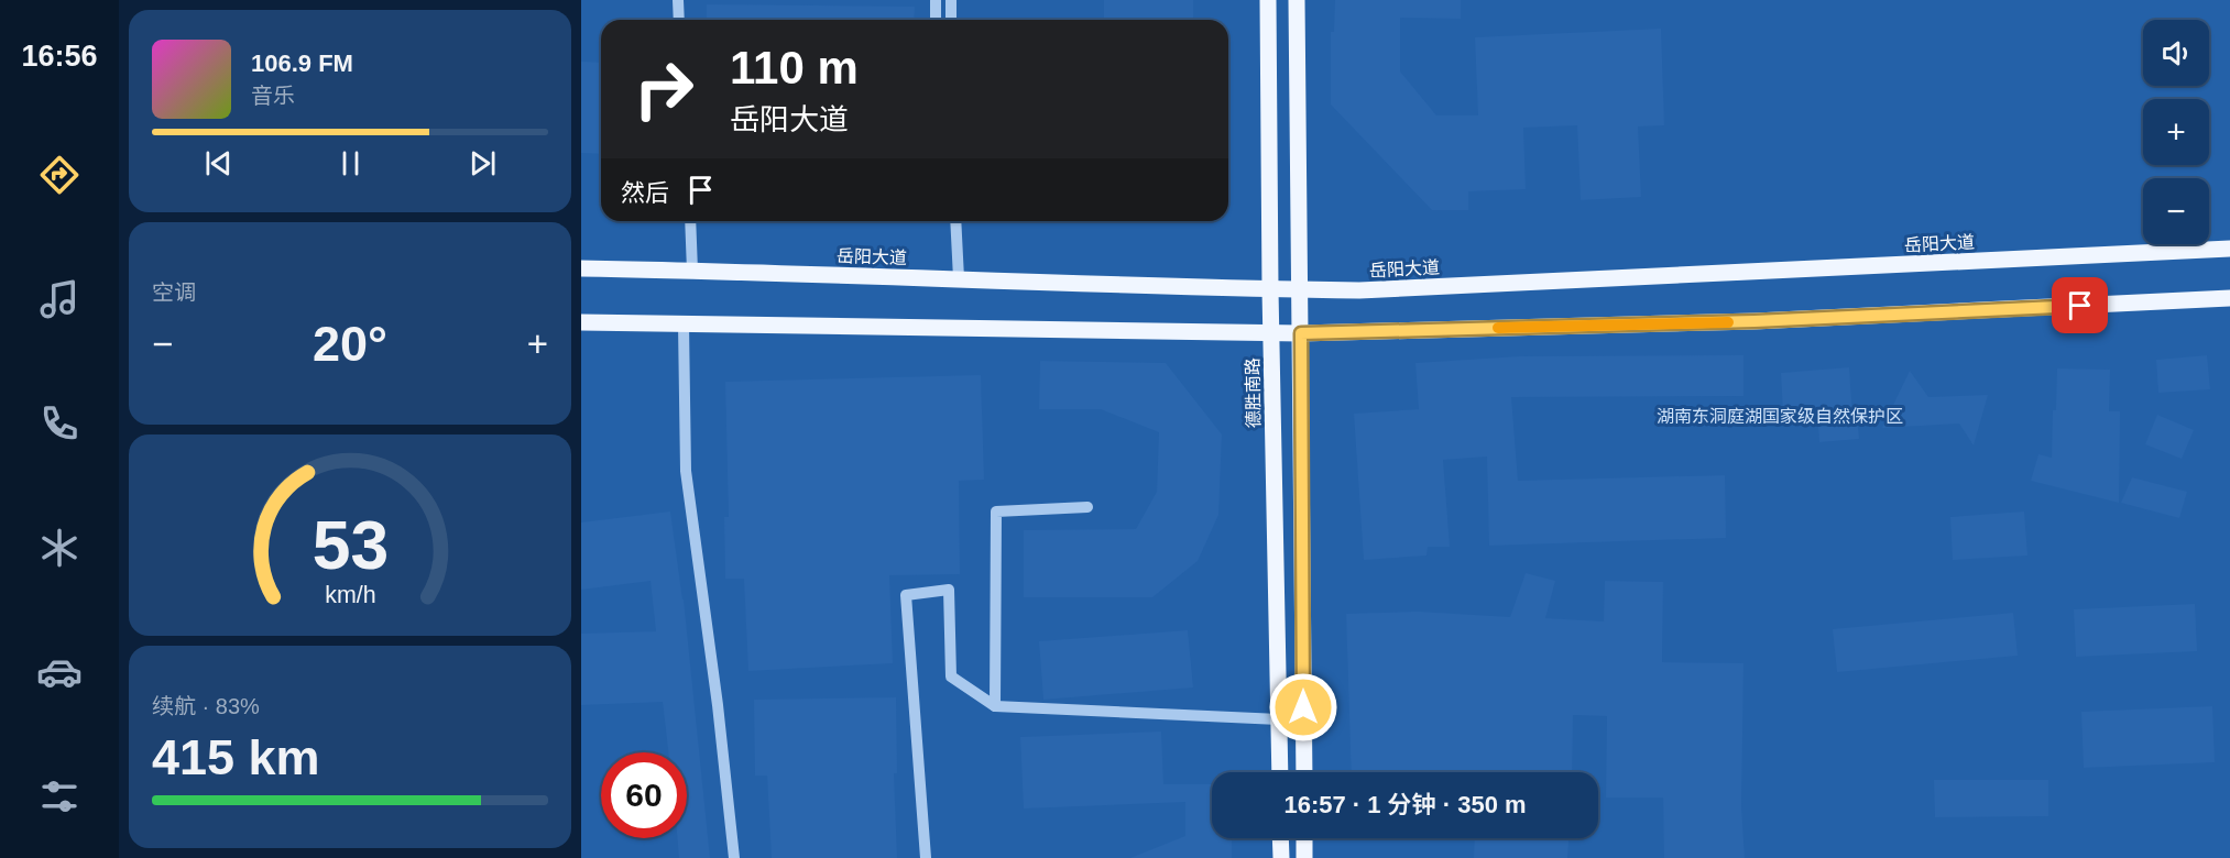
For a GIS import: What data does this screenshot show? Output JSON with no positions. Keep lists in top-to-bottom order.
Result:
{
  "streets": {
    "main road": ["岳阳大道", "德胜南路"]
  },
  "crossings": [
    ["岳阳大道", "德胜南路"]
  ],
  "parks": ["湖南东洞庭湖国家级自然保护区"],
  "page": {
    "tabs": "16:56",
    "map_buttons": ["+", "−"],
    "turn": ["110 m", "岳阳大道"],
    "song": ["106.9 FM", "音乐"],
    "then": "然后",
    "tile": [
      "空调",
      ["续航 · 83%", "415 km"]
    ],
    "heat": ["−", "20°", "+"],
    "limit": "60",
    "trip": "16:57 · 1 分钟 · 350 m",
    "gauge": ["53", "km/h"]
  }
}
